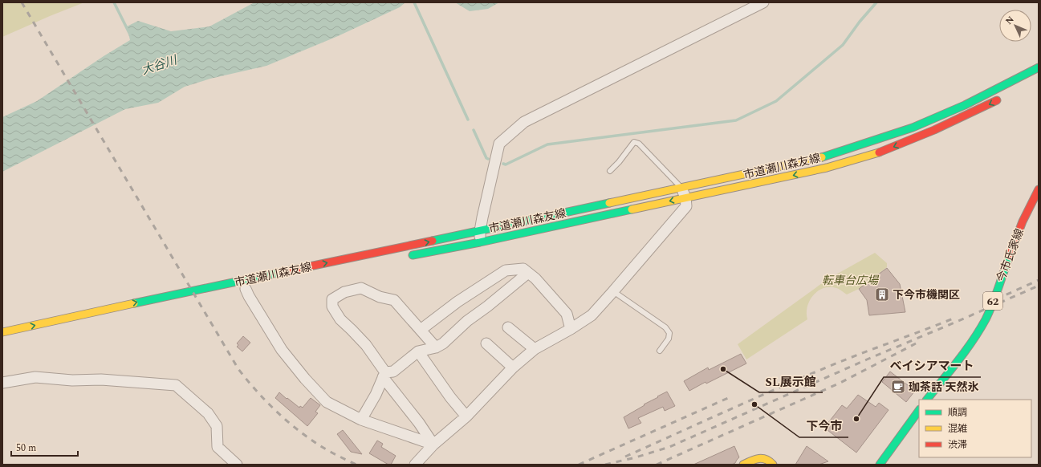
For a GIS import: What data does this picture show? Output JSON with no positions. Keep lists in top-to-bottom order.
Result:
{
  "streets": {
    "street": ["市道瀬川森友線", "今市氏家線", "62"]
  },
  "water": ["大谷川"],
  "parks": ["転車台広場"],
  "places": {
    "building": ["下今市機関区"],
    "other": ["SL展示館", "下今市", "ベイシアマート"],
    "cafe": ["珈茶話 天然氷"]
  },
  "legend": ["順調", "混雑", "渋滞"],
  "scale_bar": "50 m",
  "north": "top left"
}
